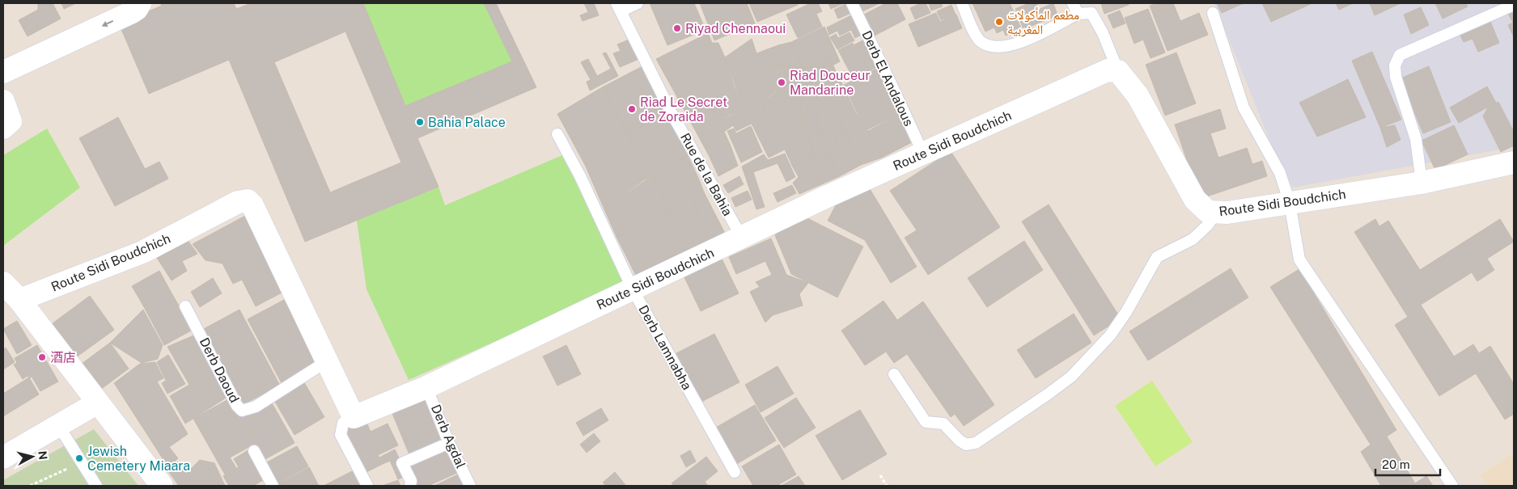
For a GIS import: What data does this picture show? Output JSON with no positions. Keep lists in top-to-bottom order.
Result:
{
  "streets": {
    "street": ["Route Sidi Boudchich"],
    "lane": [
      "Derb El Andalous",
      "Rue de la Bahia",
      "Derb Lamnabha",
      "Derb Daoud",
      "Derb Agdal"
    ]
  },
  "crossings": [
    ["Derb El Andalous", "Route Sidi Boudchich"],
    ["Route Sidi Boudchich", "Rue de la Bahia"],
    ["Route Sidi Boudchich", "Derb Lamnabha"],
    ["Route Sidi Boudchich", "Derb Daoud"],
    ["Route Sidi Boudchich", "Derb Agdal"]
  ],
  "places": [
    "مطعم المأكولات المغربية",
    "Riyad Chennaoui",
    "Riad Douceur Mandarine",
    "Riad Le Secret de Zoraida",
    "Bahia Palace",
    "酒店",
    "Jewish Cemetery Miaara"
  ],
  "scale_bar": "20 m",
  "north": "right"
}
